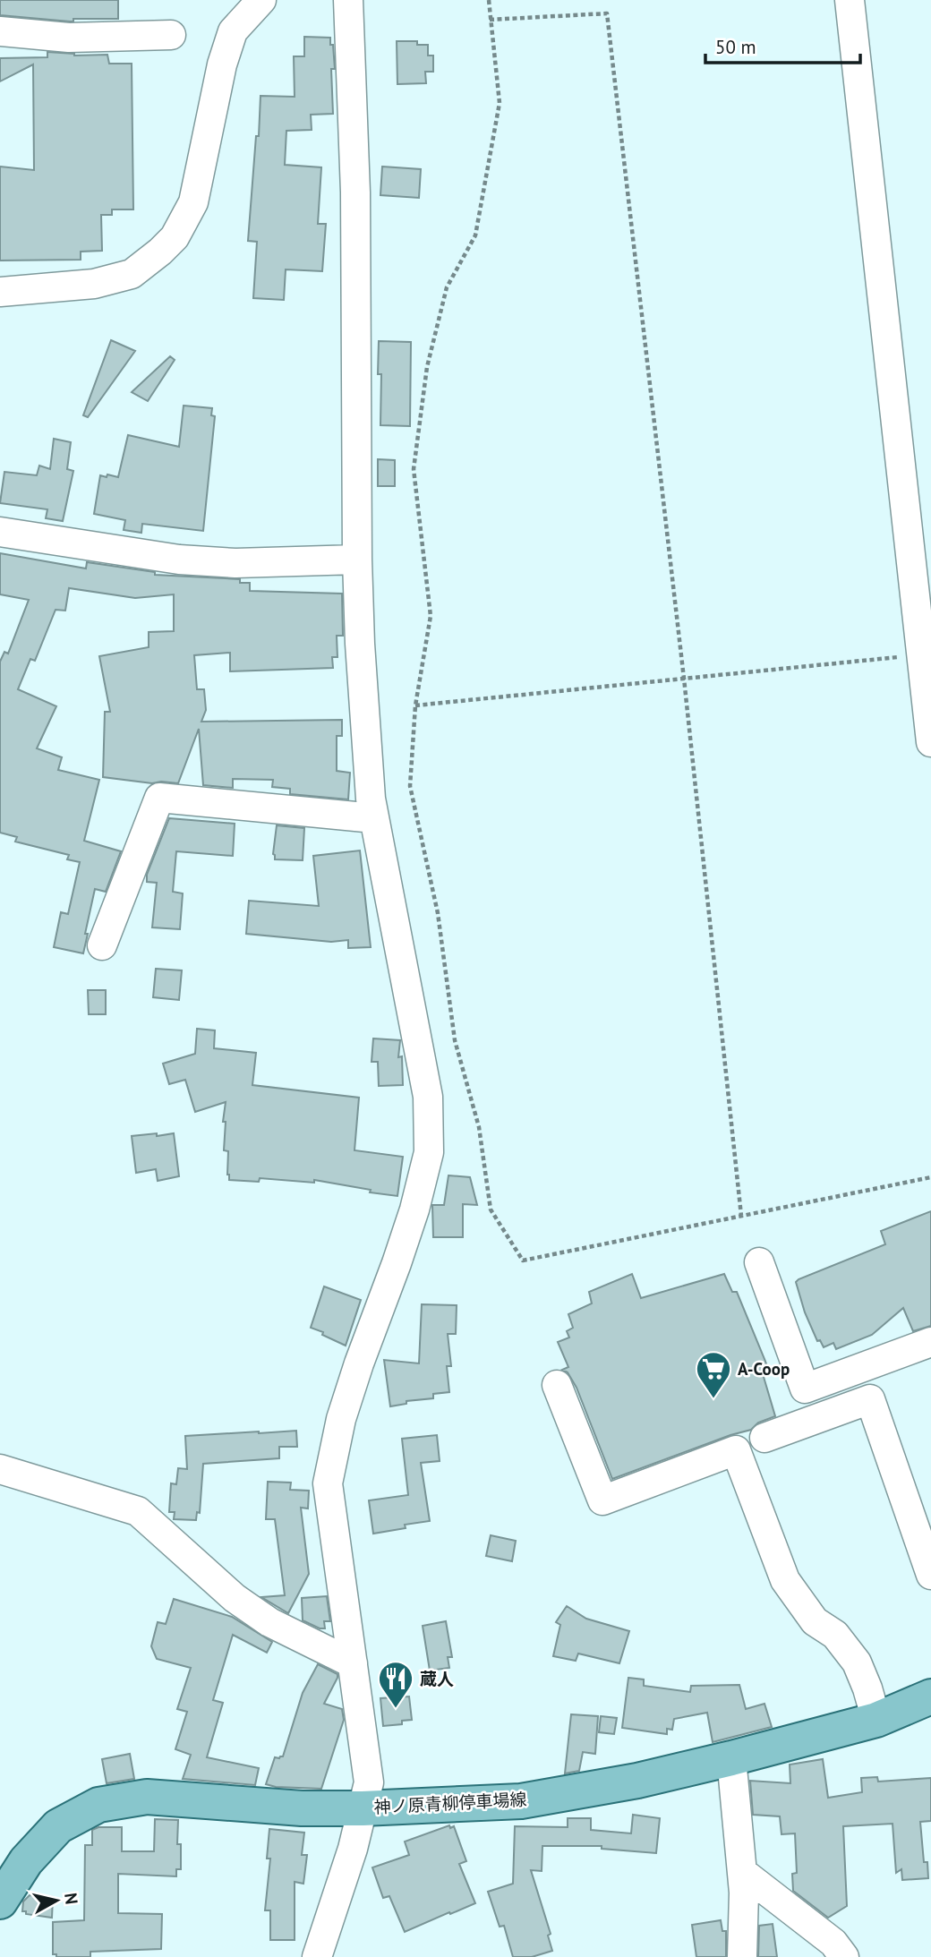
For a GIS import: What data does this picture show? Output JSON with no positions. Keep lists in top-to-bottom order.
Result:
{
  "streets": {
    "main road": ["神ノ原青柳停車場線"]
  },
  "places": {
    "supermarket": ["A-Coop"],
    "restaurant": ["蔵人"]
  },
  "scale_bar": "50 m",
  "north": "right"
}
